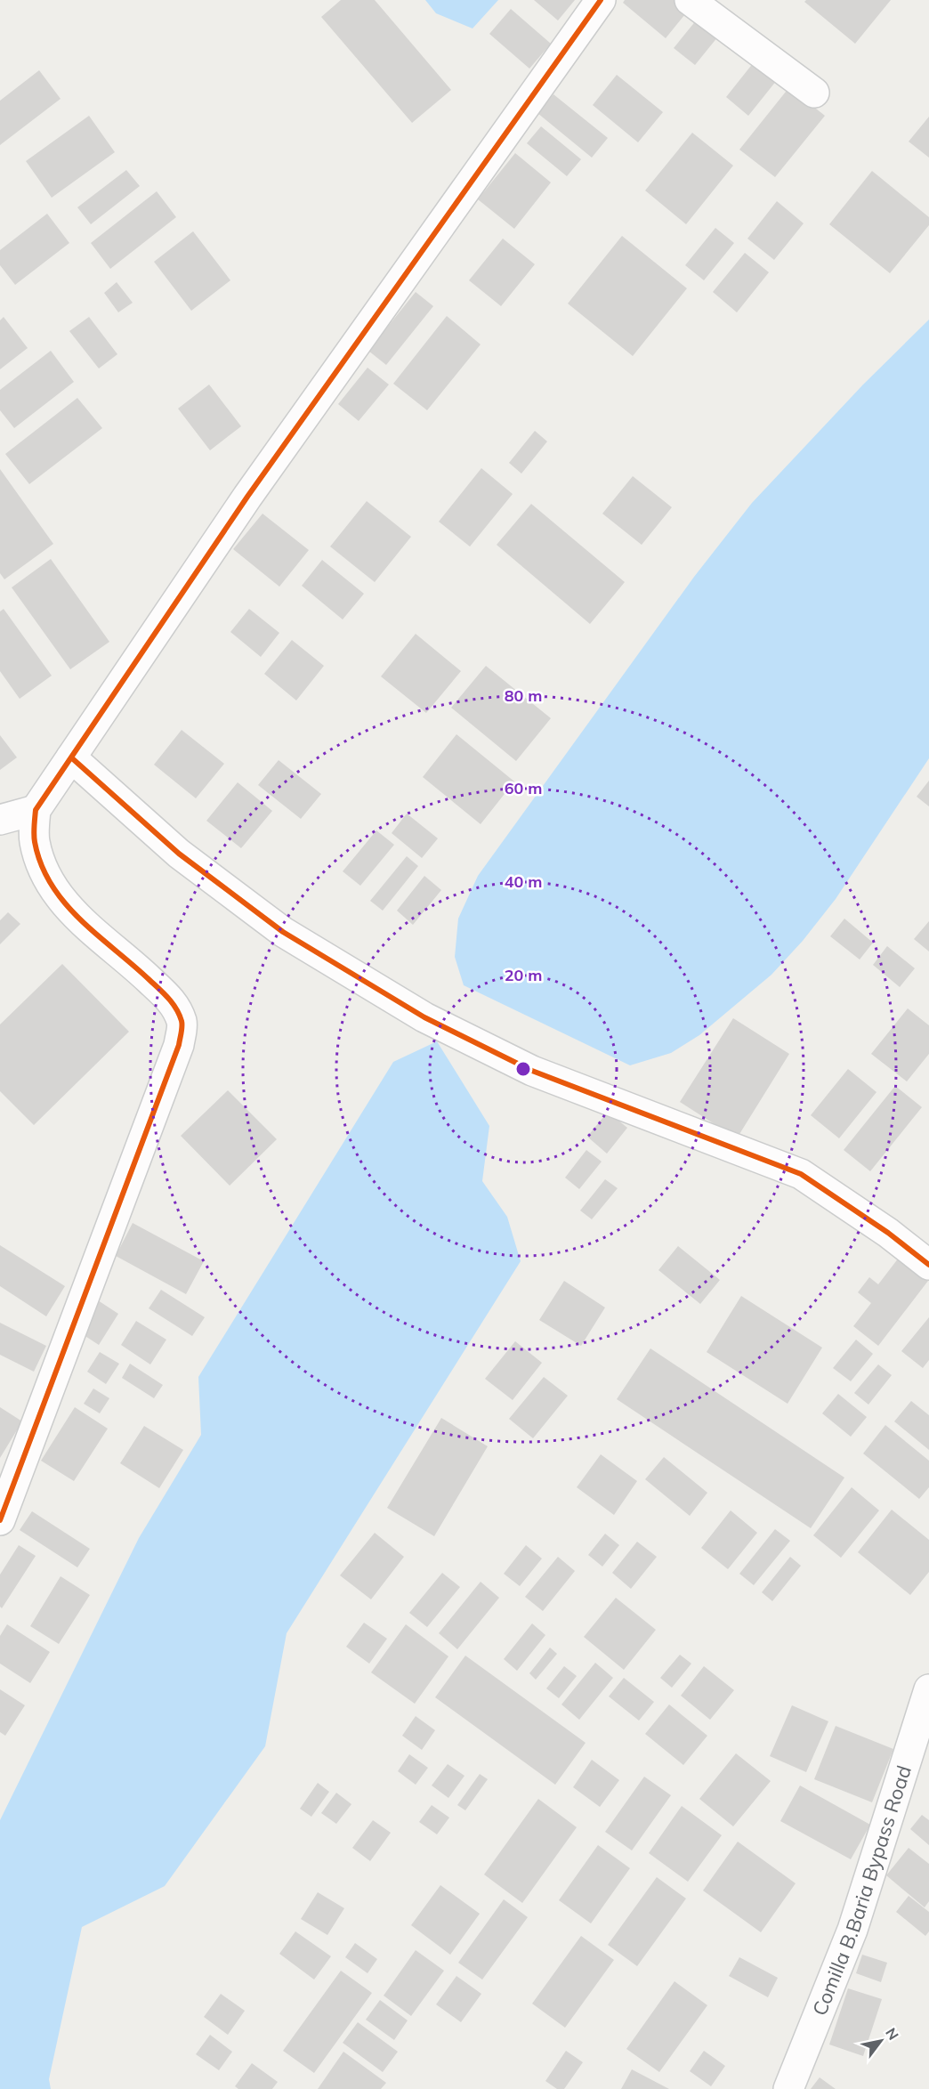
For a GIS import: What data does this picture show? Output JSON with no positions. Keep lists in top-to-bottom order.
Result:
{
  "streets": {
    "street": ["Comilla B.Baria Bypass Road"]
  },
  "north": "top right",
  "rings": [
    "80 m",
    "60 m",
    "40 m",
    "20 m"
  ]
}
